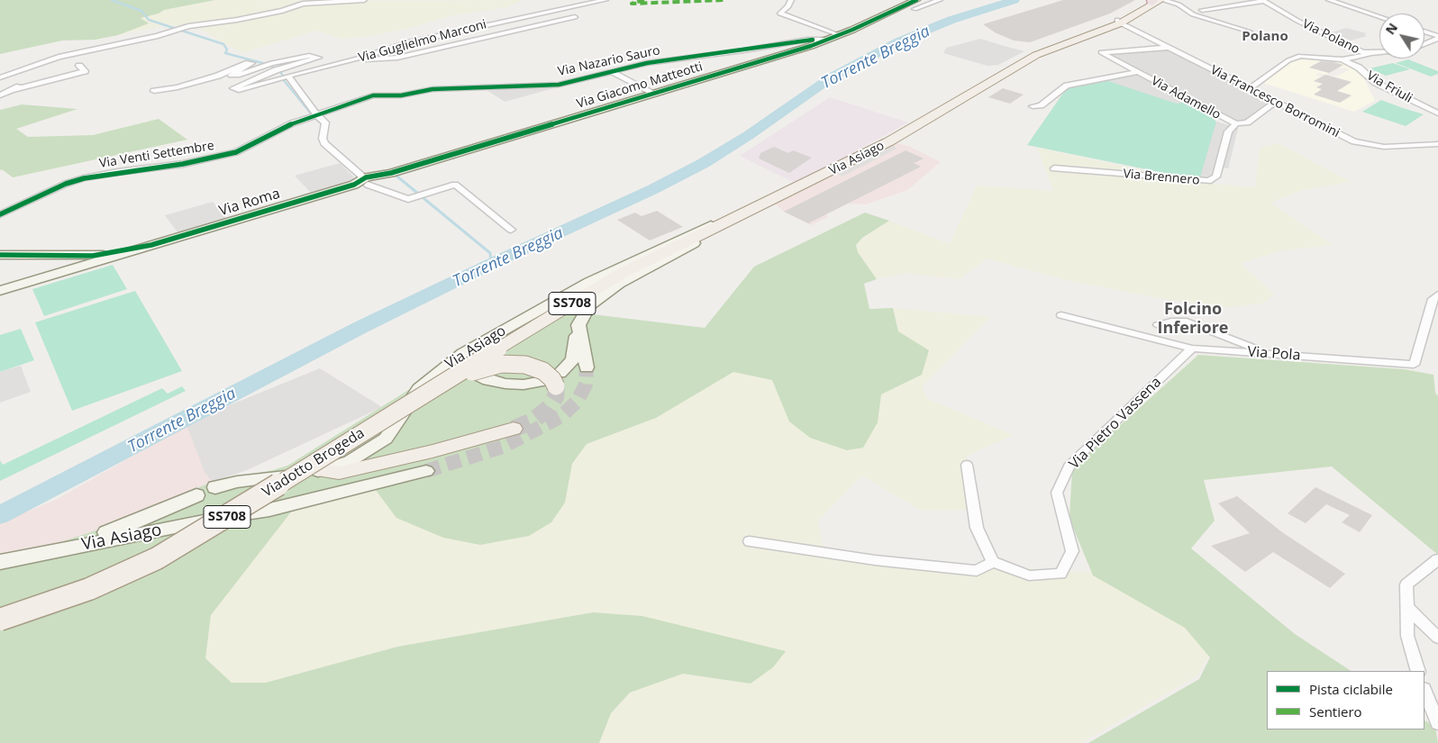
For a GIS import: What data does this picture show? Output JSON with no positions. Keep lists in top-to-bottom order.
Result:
{
  "streets": {
    "main road": ["Via Asiago", "SS708", "Viadotto Brogeda"],
    "street": [
      "Via Polano",
      "Via Guglielmo Marconi",
      "Via Nazario Sauro",
      "Via Giacomo Matteotti",
      "Via Friuli",
      "Via Adamello",
      "Via Francesco Borromini",
      "Via Venti Settembre",
      "Via Brennero",
      "Via Roma",
      "Via Pola",
      "Via Pietro Vassena"
    ]
  },
  "crossings": [
    ["Via Polano", "Via Friuli"],
    ["Via Nazario Sauro", "Via Giacomo Matteotti"],
    ["Via Nazario Sauro", "Via Venti Settembre"],
    ["Via Giacomo Matteotti", "Via Roma"],
    ["Via Friuli", "Via Francesco Borromini"],
    ["Via Adamello", "Via Francesco Borromini"],
    ["Via Adamello", "Via Brennero"],
    ["Via Francesco Borromini", "Via Asiago"],
    ["Via Asiago", "SS708"],
    ["Via Asiago", "Viadotto Brogeda"],
    ["SS708", "Viadotto Brogeda"],
    ["Via Pola", "Via Pietro Vassena"]
  ],
  "districts": ["Polano", "Folcino Inferiore"],
  "water": ["Torrente Breggia"],
  "legend": ["Pista ciclabile", "Sentiero"],
  "north": "top left"
}
